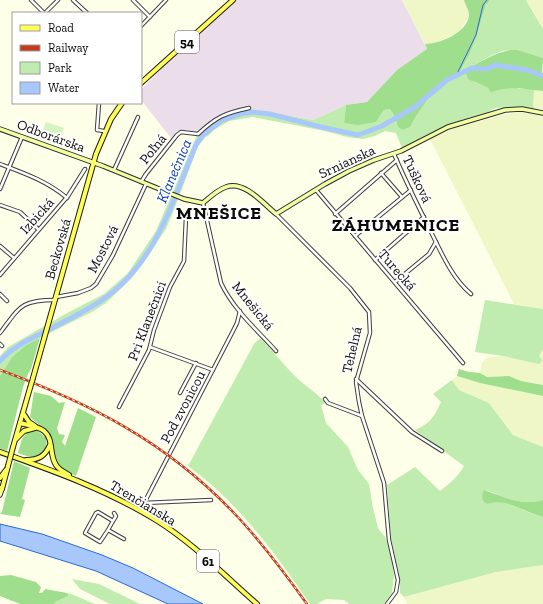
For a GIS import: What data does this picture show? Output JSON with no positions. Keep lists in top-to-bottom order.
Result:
{
  "streets": {
    "main road": [
      "54",
      "Beckovská",
      "Trenčianska",
      "61"
    ],
    "street": [
      "Odborárska",
      "Poľná",
      "Srnianska",
      "Tušková",
      "Izbická",
      "Mostová",
      "Turecká",
      "Mnešická",
      "Pri Klanečnici",
      "Tehelná",
      "Pod zvonicou"
    ]
  },
  "crossings": [
    ["Odborárska", "Beckovská"],
    ["Srnianska", "Tušková"],
    ["Srnianska", "Turecká"],
    ["Srnianska", "Tehelná"],
    ["Beckovská", "Mostová"],
    ["Mnešická", "Tehelná"],
    ["Mnešická", "Pod zvonicou"],
    ["Pod zvonicou", "Trenčianska"]
  ],
  "districts": ["MNEŠICE", "ZÁHUMENICE"],
  "water": ["Klanečnica"],
  "legend": [
    "Road",
    "Railway",
    "Park",
    "Water"
  ]
}
